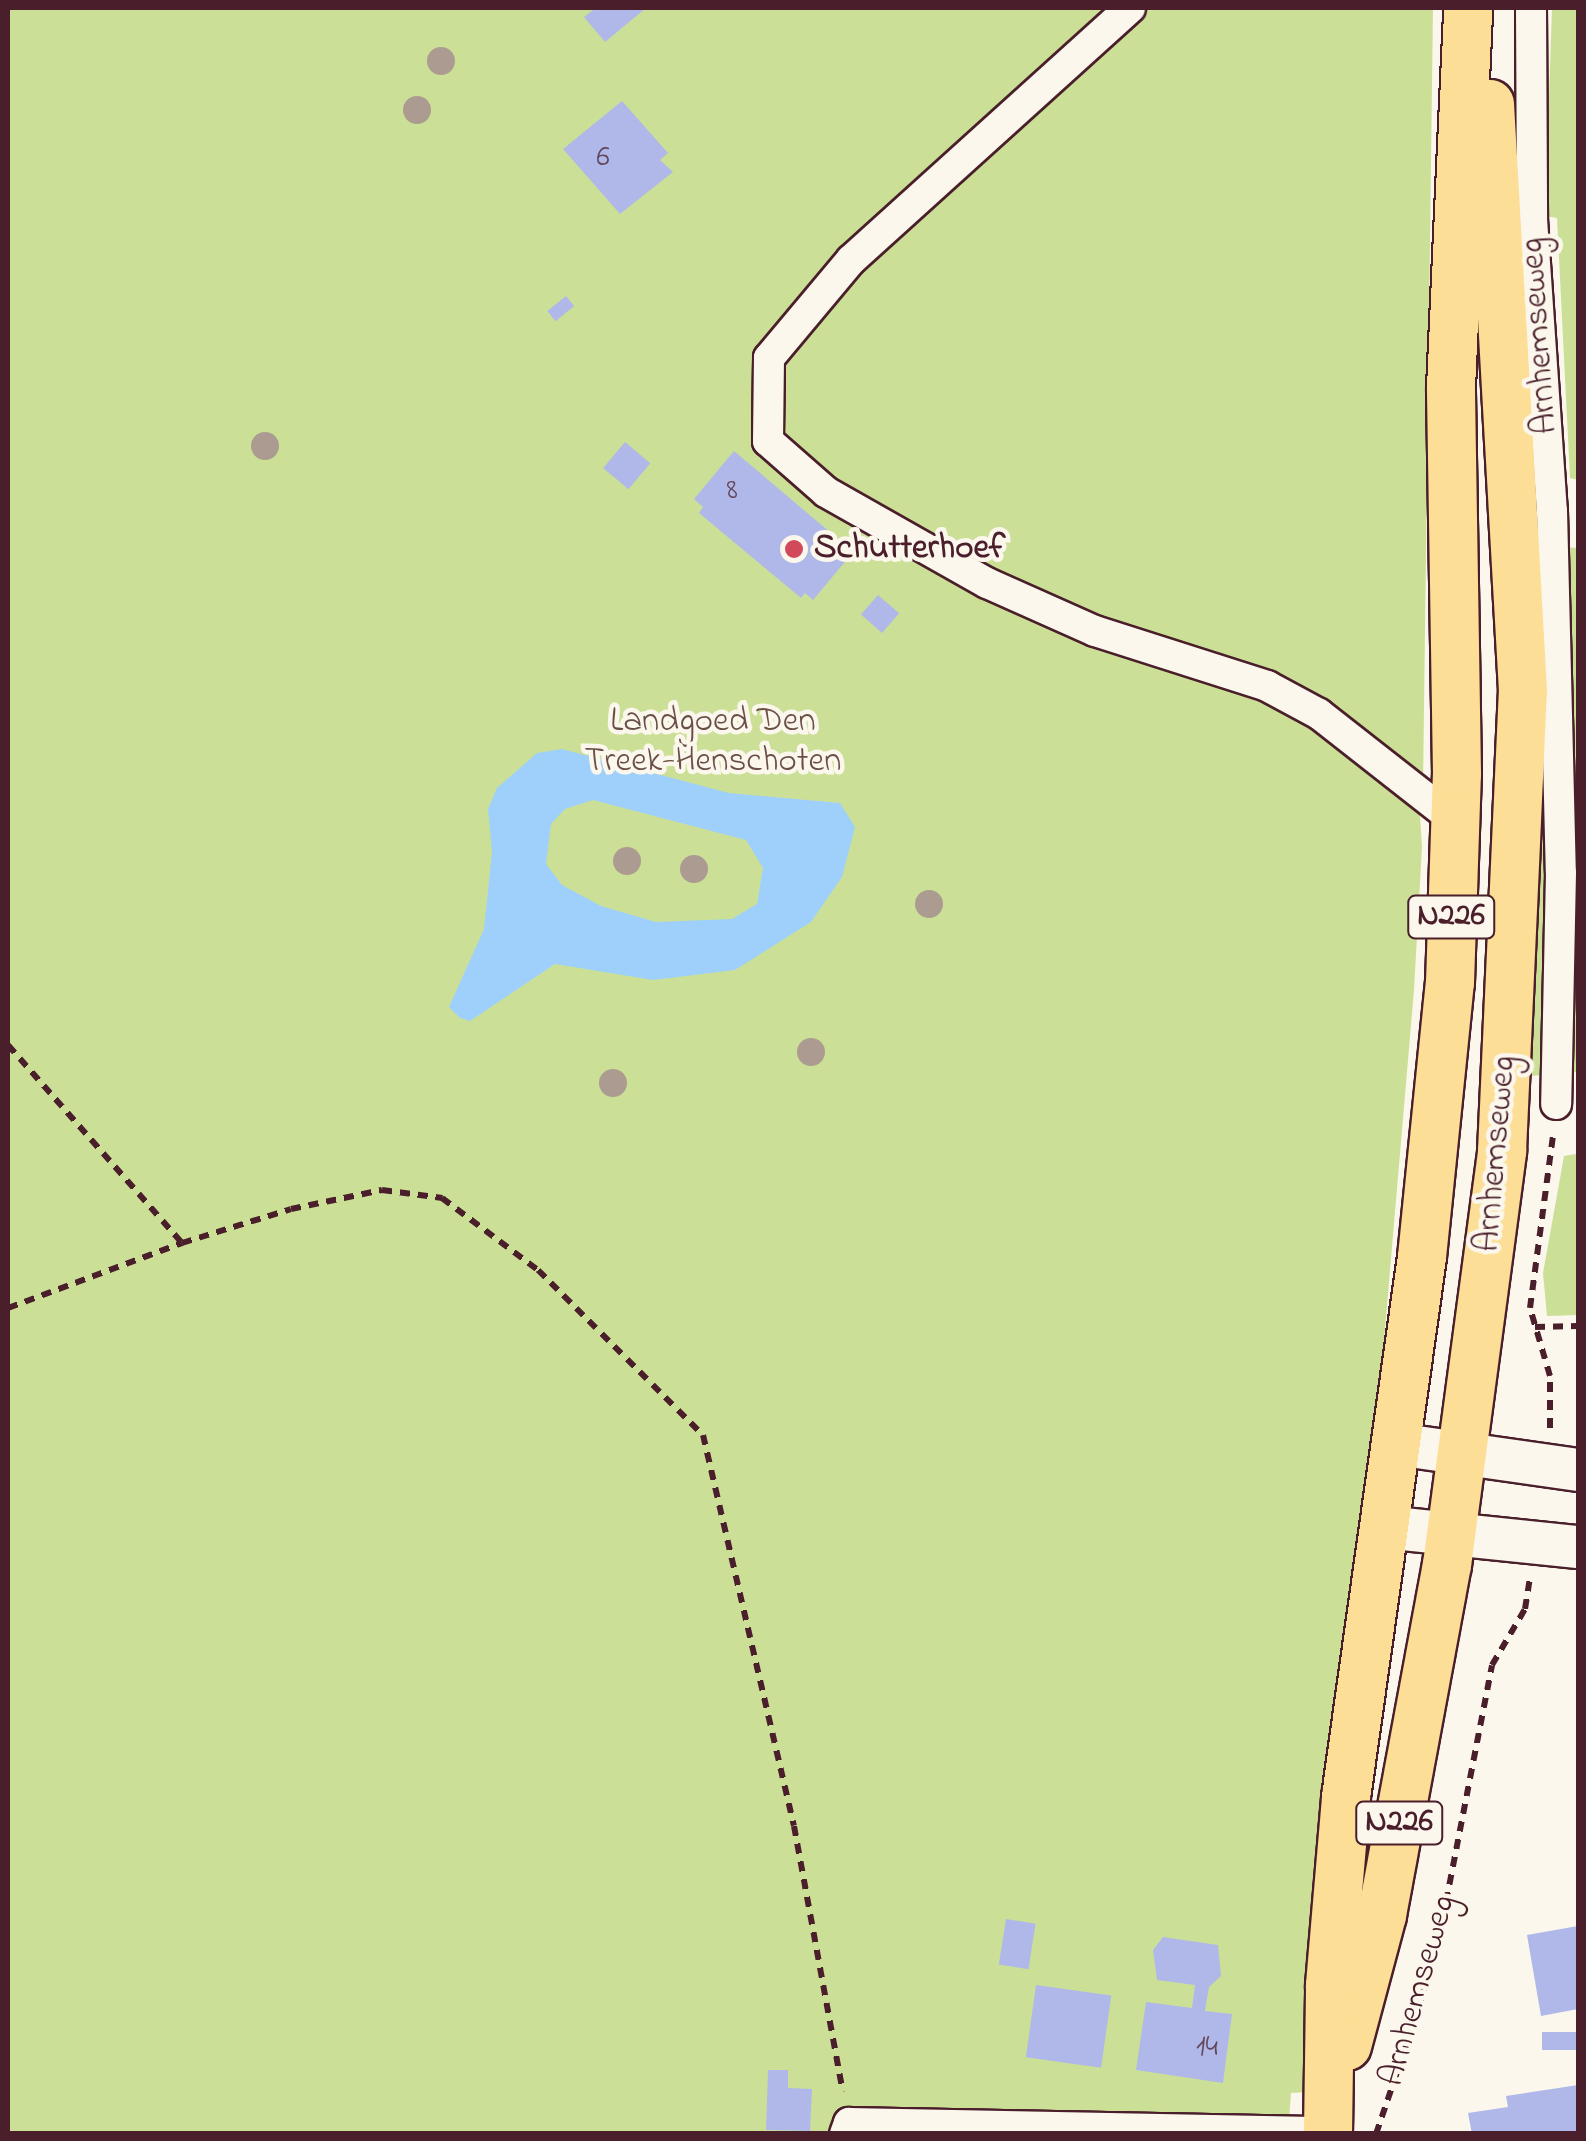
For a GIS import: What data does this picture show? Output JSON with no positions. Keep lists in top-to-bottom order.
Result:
{
  "streets": {
    "main road": ["Arnhemseweg", "N226"]
  },
  "parks": ["Landgoed Den Treek-Henschoten"],
  "places": ["Schutterhoef"],
  "house_numbers": ["6", "8", "14"]
}
